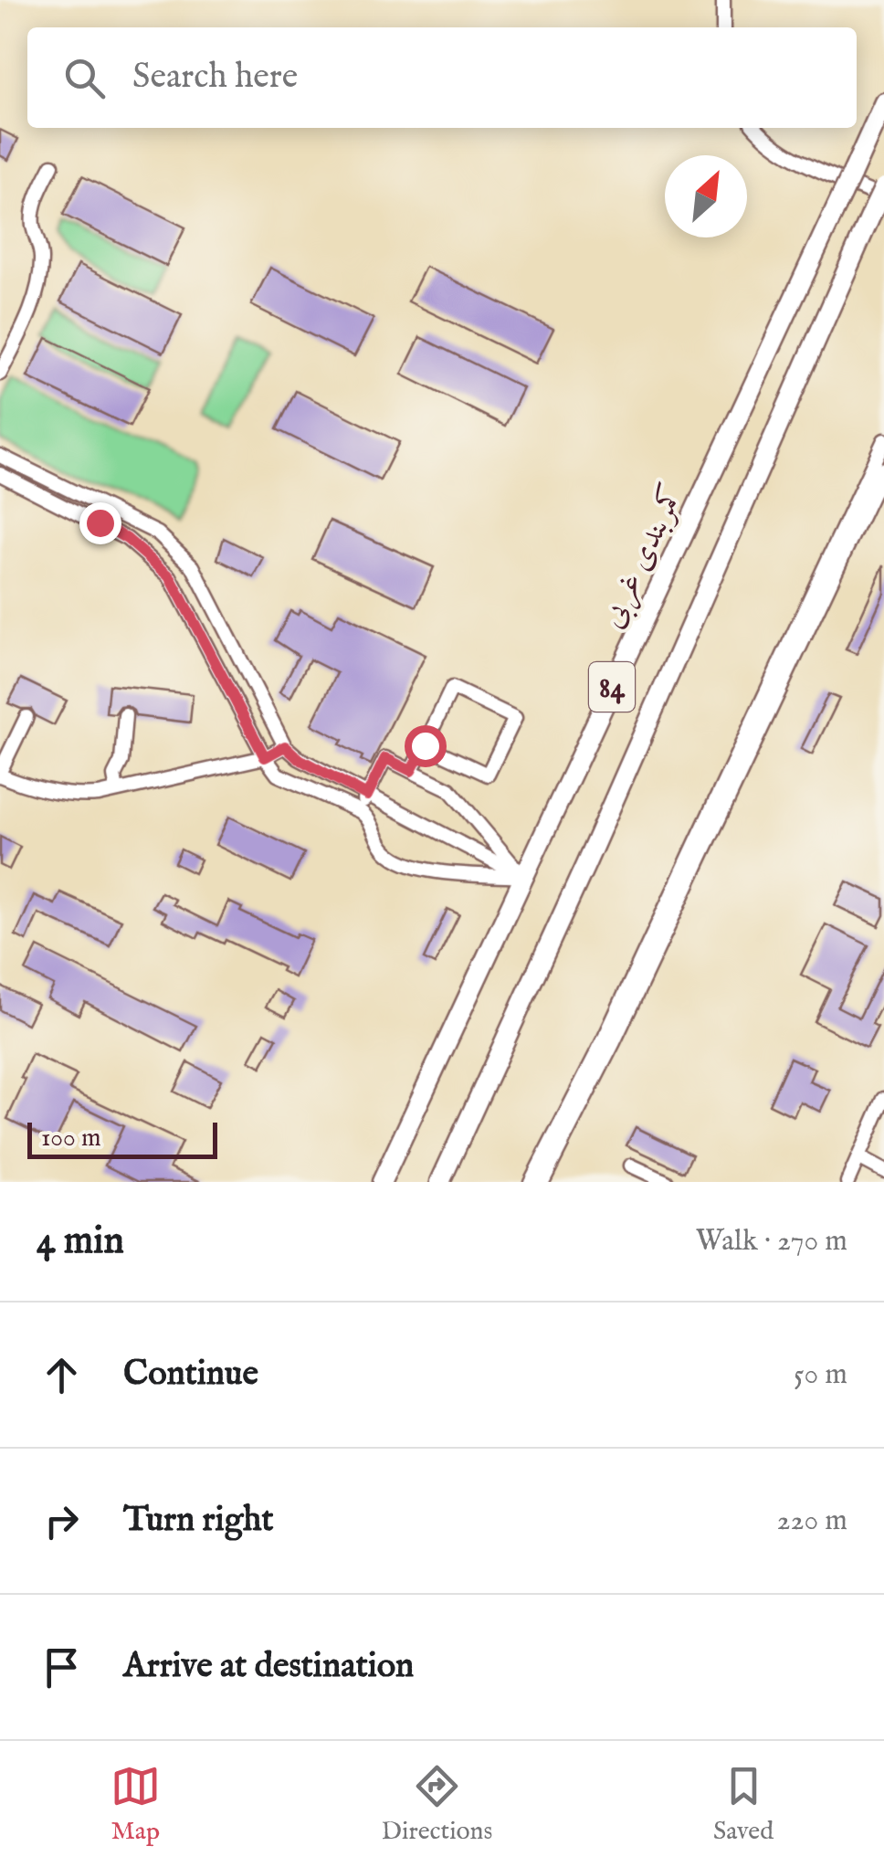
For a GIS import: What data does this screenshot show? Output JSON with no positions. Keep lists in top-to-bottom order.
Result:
{
  "streets": {
    "highway": ["کمربندی غربی", "84"]
  },
  "scale_bar": "100 m",
  "north": "top right",
  "page": {
    "search": "Search here",
    "scale": "100 m",
    "heading": ["4 min", "Walk · 270 m"],
    "list": [
      ["Continue", "50 m"],
      ["Turn right", "220 m"],
      "Arrive at destination"
    ],
    "nav": ["Map", "Directions", "Saved"]
  }
}
